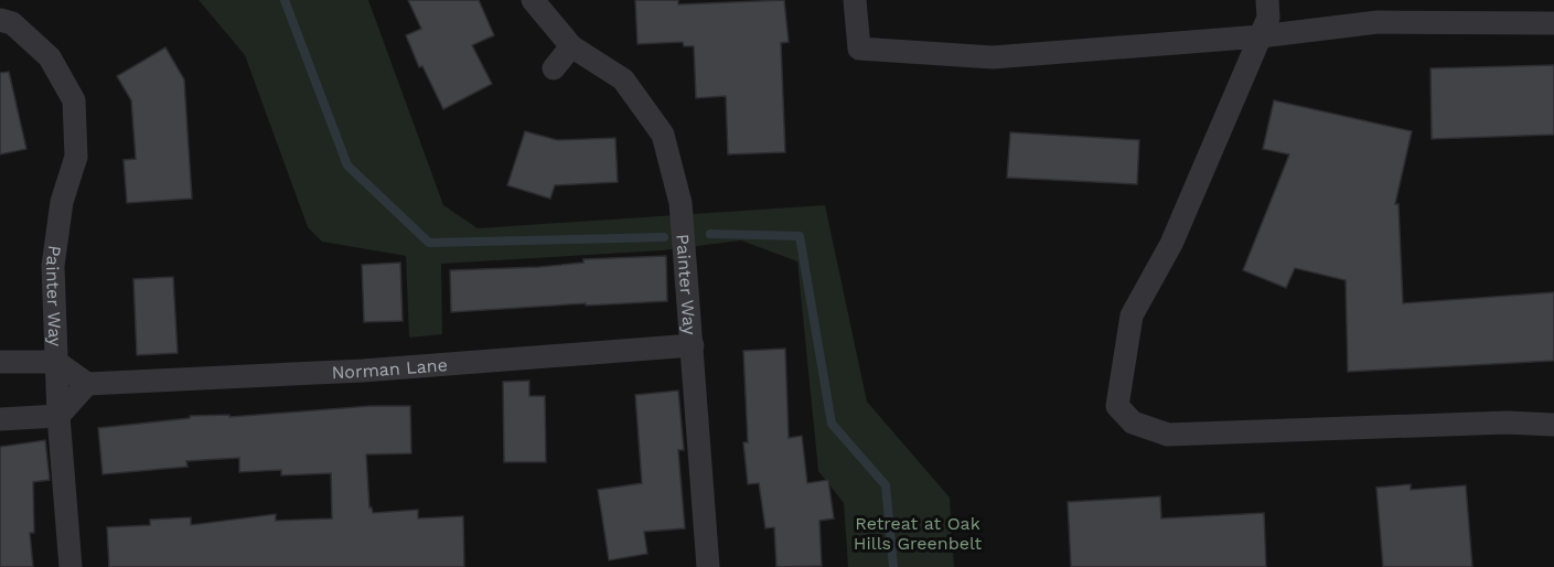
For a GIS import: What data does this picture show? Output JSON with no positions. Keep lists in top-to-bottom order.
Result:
{
  "streets": {
    "street": ["Painter Way", "Norman Lane"]
  },
  "crossings": [
    ["Painter Way", "Norman Lane"]
  ],
  "parks": ["Retreat at Oak Hills Greenbelt"]
}
